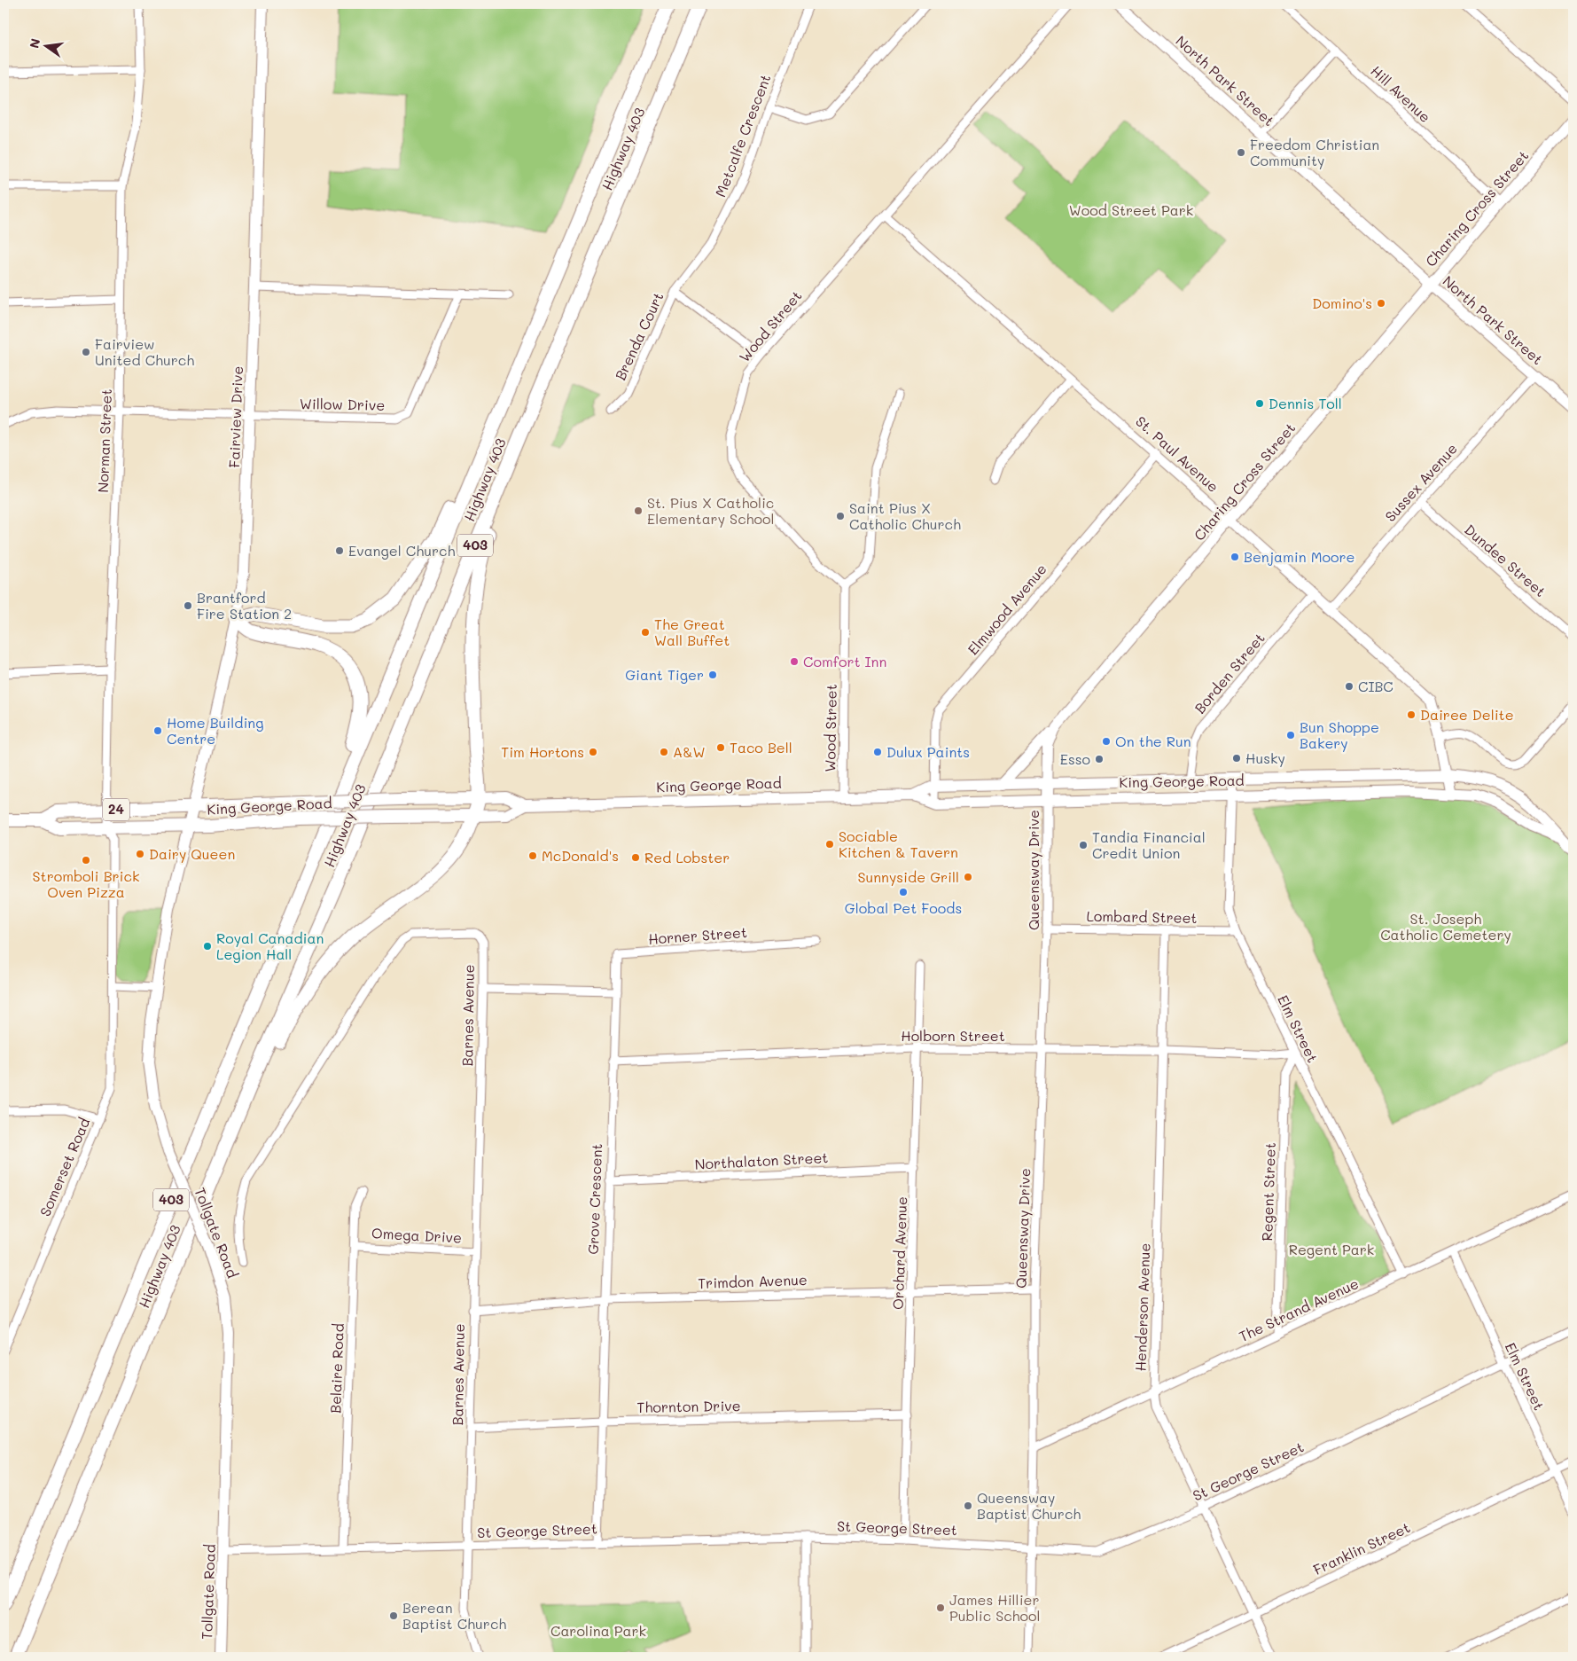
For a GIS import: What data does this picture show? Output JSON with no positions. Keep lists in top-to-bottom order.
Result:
{
  "streets": {
    "highway": ["Highway 403", "403"],
    "main road": [
      "North Park Street",
      "Charing Cross Street",
      "Fairview Drive",
      "King George Road",
      "24",
      "Tollgate Road"
    ],
    "street": [
      "Hill Avenue",
      "Metcalfe Crescent",
      "Wood Street",
      "Brenda Court",
      "Willow Drive",
      "Norman Street",
      "St. Paul Avenue",
      "Sussex Avenue",
      "Dundee Street",
      "Elmwood Avenue",
      "Borden Street",
      "Queensway Drive",
      "Lombard Street",
      "Horner Street",
      "Barnes Avenue",
      "Elm Street",
      "Holborn Street",
      "Northalaton Street",
      "Somerset Road",
      "Regent Street",
      "Grove Crescent",
      "Omega Drive",
      "Orchard Avenue",
      "Trimdon Avenue",
      "Henderson Avenue",
      "The Strand Avenue",
      "Belaire Road",
      "Thornton Drive",
      "St George Street",
      "Franklin Street"
    ]
  },
  "crossings": [
    ["North Park Street", "Charing Cross Street"],
    ["North Park Street", "Sussex Avenue"],
    ["Hill Avenue", "Charing Cross Street"],
    ["Metcalfe Crescent", "Brenda Court"],
    ["Charing Cross Street", "St. Paul Avenue"],
    ["Charing Cross Street", "King George Road"],
    ["Charing Cross Street", "Queensway Drive"],
    ["Wood Street", "St. Paul Avenue"],
    ["Wood Street", "King George Road"],
    ["Willow Drive", "Fairview Drive"],
    ["Willow Drive", "Norman Street"],
    ["Fairview Drive", "King George Road"],
    ["Fairview Drive", "Tollgate Road"],
    ["Norman Street", "King George Road"],
    ["Norman Street", "Somerset Road"],
    ["St. Paul Avenue", "Sussex Avenue"],
    ["St. Paul Avenue", "Elmwood Avenue"],
    ["St. Paul Avenue", "Borden Street"],
    ["St. Paul Avenue", "King George Road"],
    ["Sussex Avenue", "Dundee Street"],
    ["Elmwood Avenue", "King George Road"],
    ["Borden Street", "King George Road"],
    ["King George Road", "Queensway Drive"],
    ["King George Road", "Elm Street"],
    ["King George Road", "Somerset Road"],
    ["King George Road", "Tollgate Road"],
    ["Queensway Drive", "Lombard Street"],
    ["Queensway Drive", "Holborn Street"],
    ["Queensway Drive", "Trimdon Avenue"],
    ["Queensway Drive", "The Strand Avenue"],
    ["Queensway Drive", "St George Street"],
    ["Lombard Street", "Elm Street"],
    ["Lombard Street", "Henderson Avenue"],
    ["Horner Street", "Grove Crescent"],
    ["Barnes Avenue", "Omega Drive"],
    ["Barnes Avenue", "Trimdon Avenue"],
    ["Barnes Avenue", "Thornton Drive"],
    ["Barnes Avenue", "St George Street"],
    ["Elm Street", "Holborn Street"],
    ["Elm Street", "Regent Street"],
    ["Elm Street", "The Strand Avenue"],
    ["Elm Street", "St George Street"],
    ["Elm Street", "Franklin Street"],
    ["Holborn Street", "Regent Street"],
    ["Holborn Street", "Grove Crescent"],
    ["Holborn Street", "Orchard Avenue"],
    ["Holborn Street", "Henderson Avenue"],
    ["Northalaton Street", "Grove Crescent"],
    ["Northalaton Street", "Orchard Avenue"],
    ["Regent Street", "The Strand Avenue"],
    ["Grove Crescent", "Trimdon Avenue"],
    ["Grove Crescent", "Thornton Drive"],
    ["Grove Crescent", "St George Street"],
    ["Tollgate Road", "St George Street"],
    ["Omega Drive", "Belaire Road"],
    ["Orchard Avenue", "Trimdon Avenue"],
    ["Orchard Avenue", "Thornton Drive"],
    ["Orchard Avenue", "St George Street"],
    ["Henderson Avenue", "The Strand Avenue"],
    ["Henderson Avenue", "St George Street"],
    ["Henderson Avenue", "Franklin Street"],
    ["Belaire Road", "St George Street"]
  ],
  "parks": [
    "Wood Street Park",
    "St. Joseph Catholic Cemetery",
    "Regent Park",
    "Carolina Park"
  ],
  "places": [
    "Freedom Christian Community",
    "Domino's",
    "Fairview United Church",
    "Dennis Toll",
    "St. Pius X Catholic Elementary School",
    "Saint Pius X Catholic Church",
    "Evangel Church",
    "Benjamin Moore",
    "Brantford Fire Station 2",
    "The Great Wall Buffet",
    "Comfort Inn",
    "Giant Tiger",
    "CIBC",
    "Dairee Delite",
    "Home Building Centre",
    "Bun Shoppe Bakery",
    "On the Run",
    "Taco Bell",
    "Tim Hortons",
    "A&W",
    "Dulux Paints",
    "Husky",
    "Esso",
    "Sociable Kitchen & Tavern",
    "Tandia Financial Credit Union",
    "Dairy Queen",
    "McDonald's",
    "Red Lobster",
    "Stromboli Brick Oven Pizza",
    "Sunnyside Grill",
    "Global Pet Foods",
    "Royal Canadian Legion Hall",
    "Queensway Baptist Church",
    "James Hillier Public School",
    "Berean Baptist Church"
  ],
  "north": "left"
}
